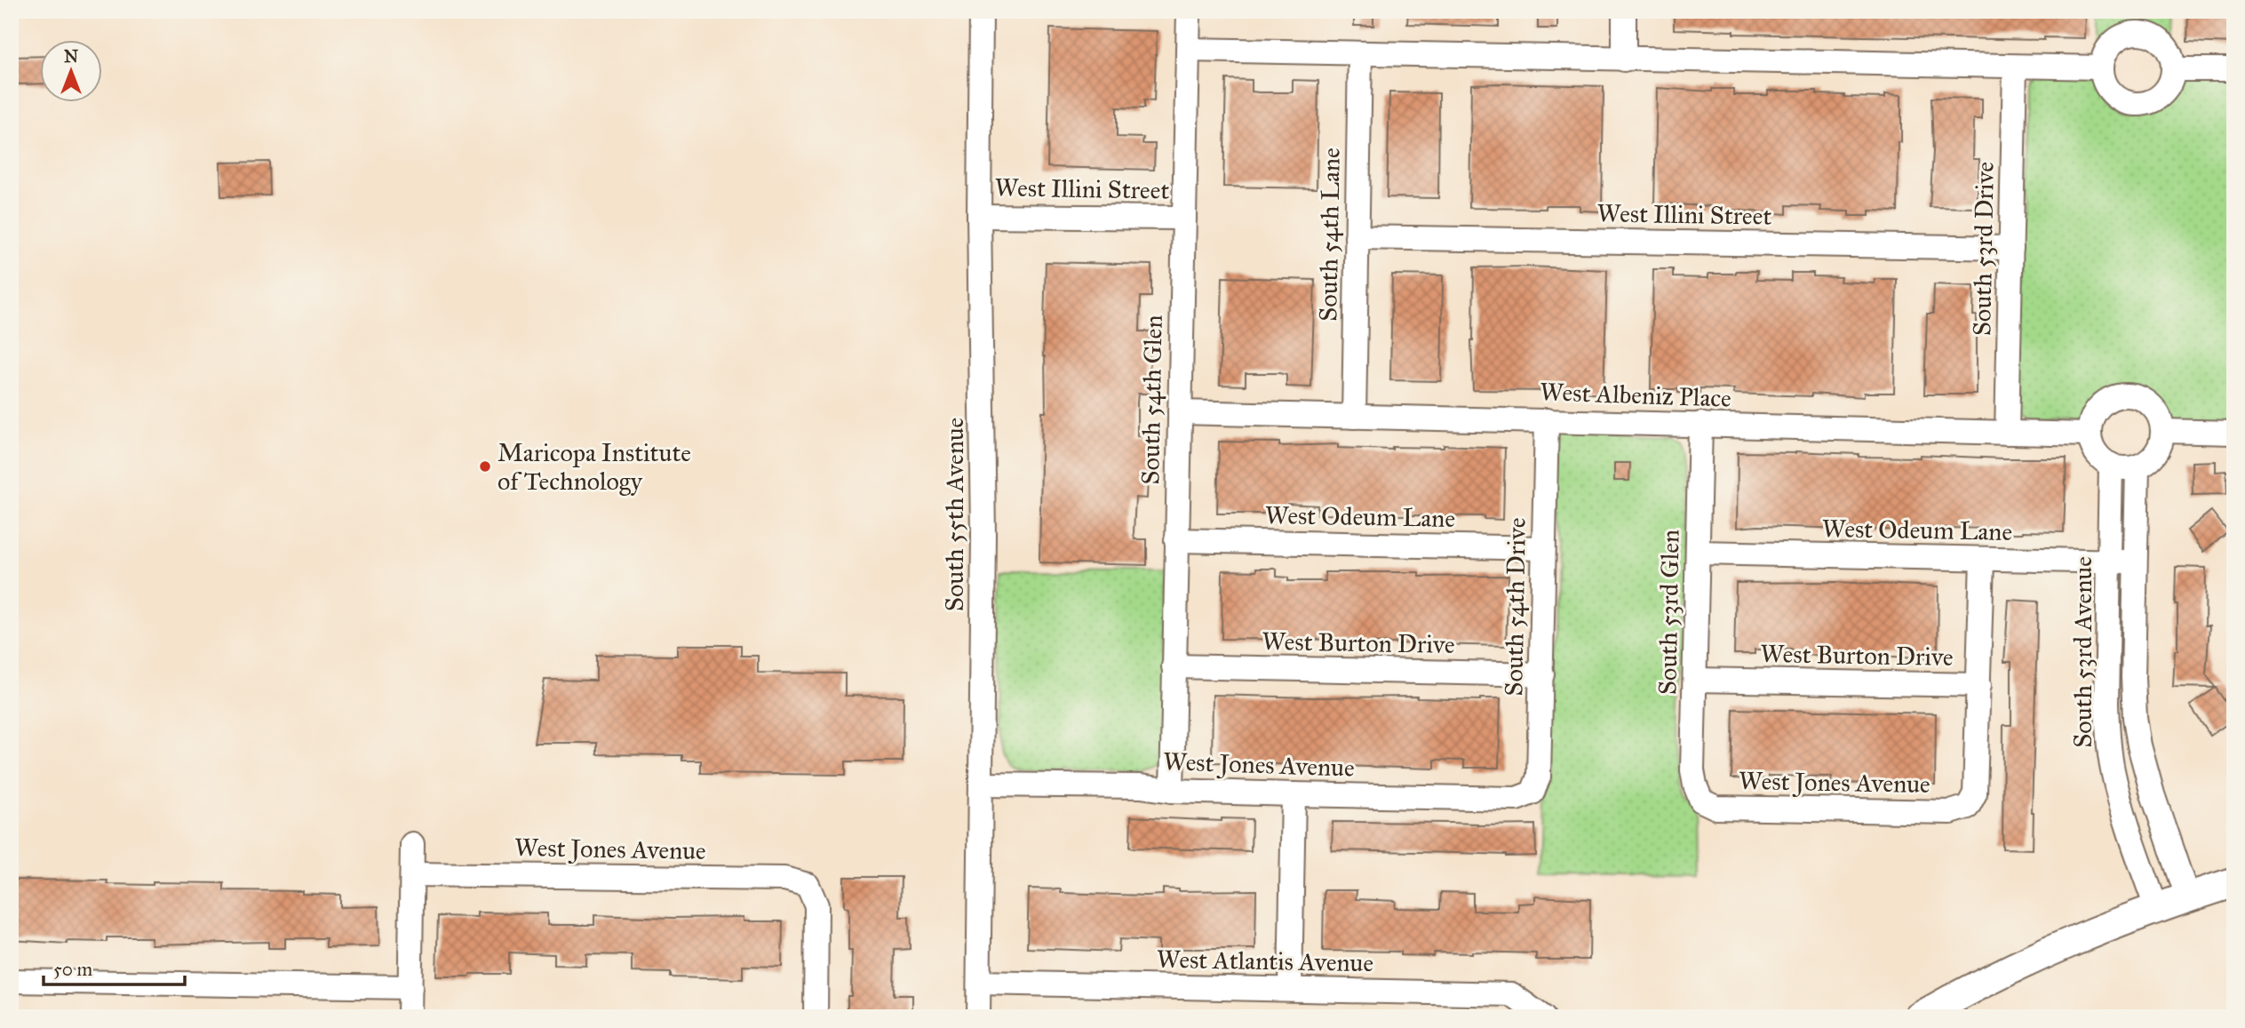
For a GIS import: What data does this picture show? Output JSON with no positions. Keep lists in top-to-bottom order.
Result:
{
  "streets": {
    "street": [
      "West Illini Street",
      "South 54th Lane",
      "South 53rd Drive",
      "West Albeniz Place",
      "South 54th Glen",
      "South 55th Avenue",
      "West Odeum Lane",
      "South 54th Drive",
      "South 53rd Glen",
      "West Burton Drive",
      "South 53rd Avenue",
      "West Jones Avenue",
      "West Atlantis Avenue"
    ]
  },
  "crossings": [
    ["West Illini Street", "South 54th Lane"],
    ["West Illini Street", "South 53rd Drive"],
    ["West Illini Street", "South 54th Glen"],
    ["West Illini Street", "South 55th Avenue"],
    ["South 54th Lane", "West Albeniz Place"],
    ["South 53rd Drive", "West Albeniz Place"],
    ["West Albeniz Place", "South 54th Glen"],
    ["West Albeniz Place", "South 54th Drive"],
    ["West Albeniz Place", "South 53rd Glen"],
    ["West Albeniz Place", "South 53rd Avenue"],
    ["South 54th Glen", "West Odeum Lane"],
    ["South 54th Glen", "West Burton Drive"],
    ["South 54th Glen", "West Jones Avenue"],
    ["South 55th Avenue", "West Jones Avenue"],
    ["South 55th Avenue", "West Atlantis Avenue"],
    ["West Odeum Lane", "South 54th Drive"],
    ["West Odeum Lane", "South 53rd Glen"],
    ["West Odeum Lane", "South 53rd Avenue"],
    ["South 54th Drive", "West Burton Drive"],
    ["South 54th Drive", "West Jones Avenue"],
    ["South 53rd Glen", "West Burton Drive"],
    ["South 53rd Glen", "West Jones Avenue"],
    ["West Burton Drive", "West Jones Avenue"]
  ],
  "places": ["Maricopa Institute of Technology"],
  "scale_bar": "50 m",
  "north": "top"
}
